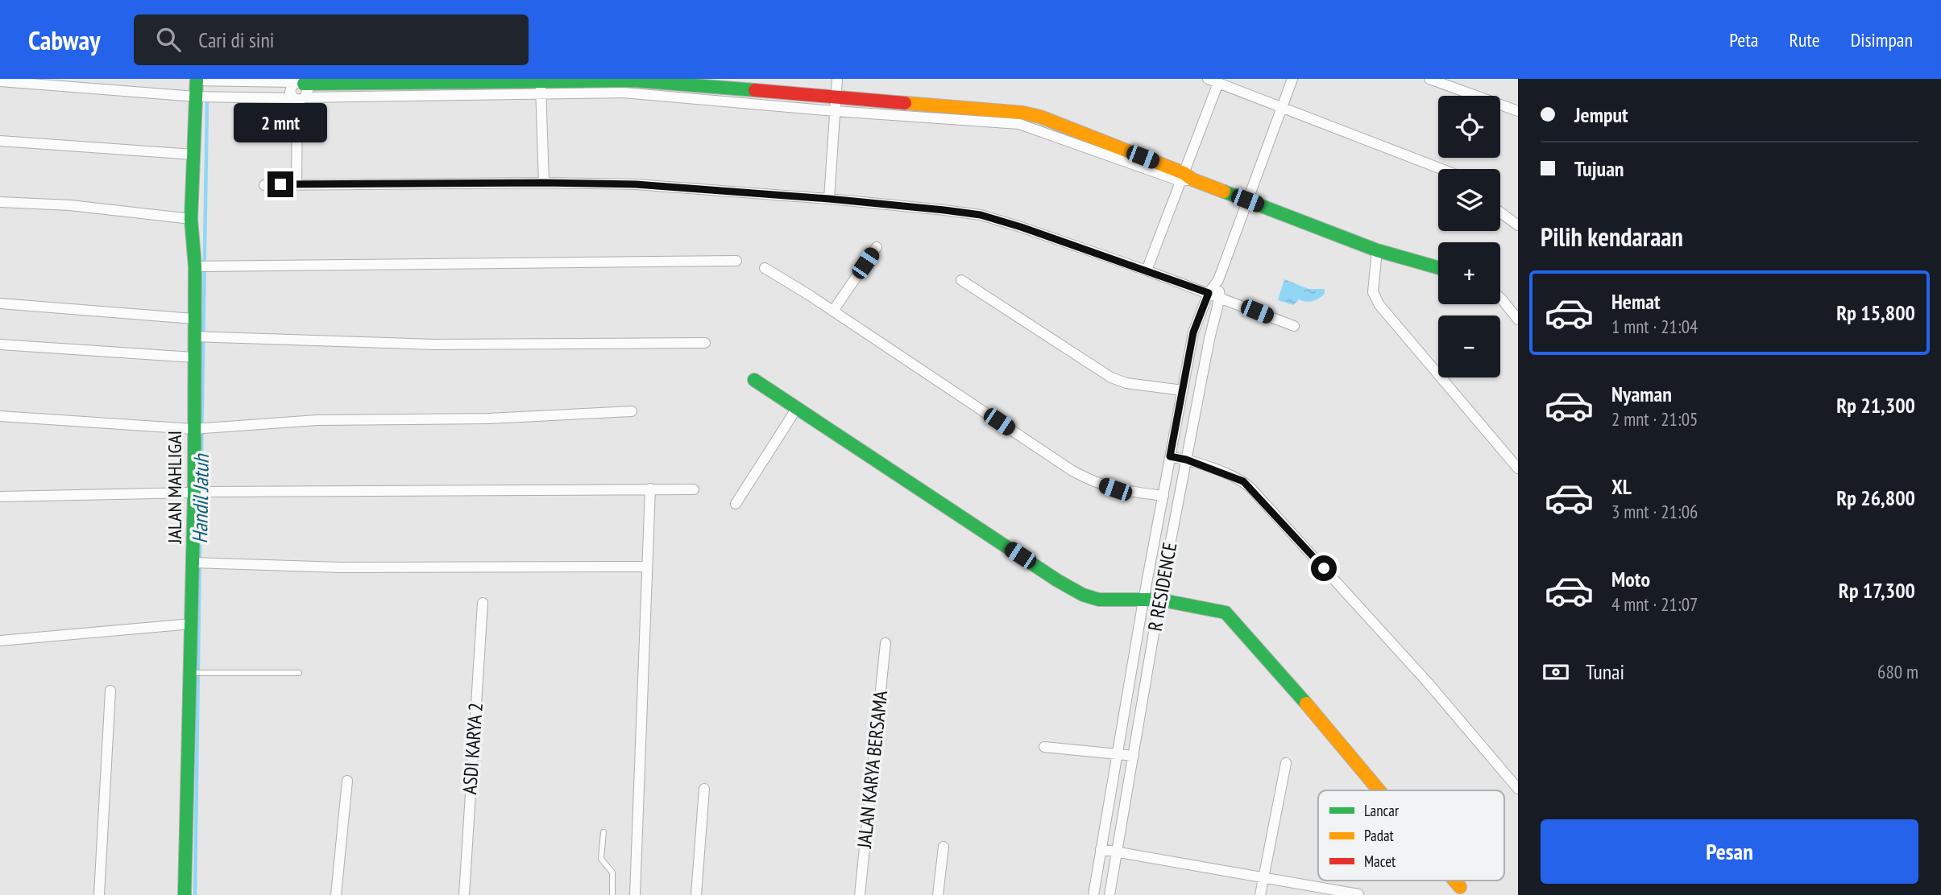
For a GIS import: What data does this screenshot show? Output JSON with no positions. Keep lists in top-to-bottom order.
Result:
{
  "streets": {
    "street": [
      "JALAN MAHLIGAI",
      "R RESIDENCE",
      "ASDI KARYA 2",
      "JALAN KARYA BERSAMA"
    ]
  },
  "water": ["Handil Jatuh"],
  "legend": ["Lancar", "Padat", "Macet"],
  "page": {
    "header": "Cabway",
    "search": "Cari di sini",
    "nav": ["Peta", "Rute", "Disimpan"],
    "banner": ["Jemput", "Tujuan"],
    "map_buttons": ["+", "−"],
    "bubble": "2 mnt",
    "heading": "Pilih kendaraan",
    "list": [
      {
        "name": "Hemat",
        "note": "1 mnt · 21:04",
        "value": "Rp 15,800"
      },
      {
        "name": "Nyaman",
        "note": "2 mnt · 21:05",
        "value": "Rp 21,300"
      },
      {
        "name": "XL",
        "note": "3 mnt · 21:06",
        "value": "Rp 26,800"
      },
      {
        "name": "Moto",
        "note": "4 mnt · 21:07",
        "value": "Rp 17,300"
      }
    ],
    "pay": ["Tunai", "680 m"],
    "buttons": "Pesan"
  }
}
